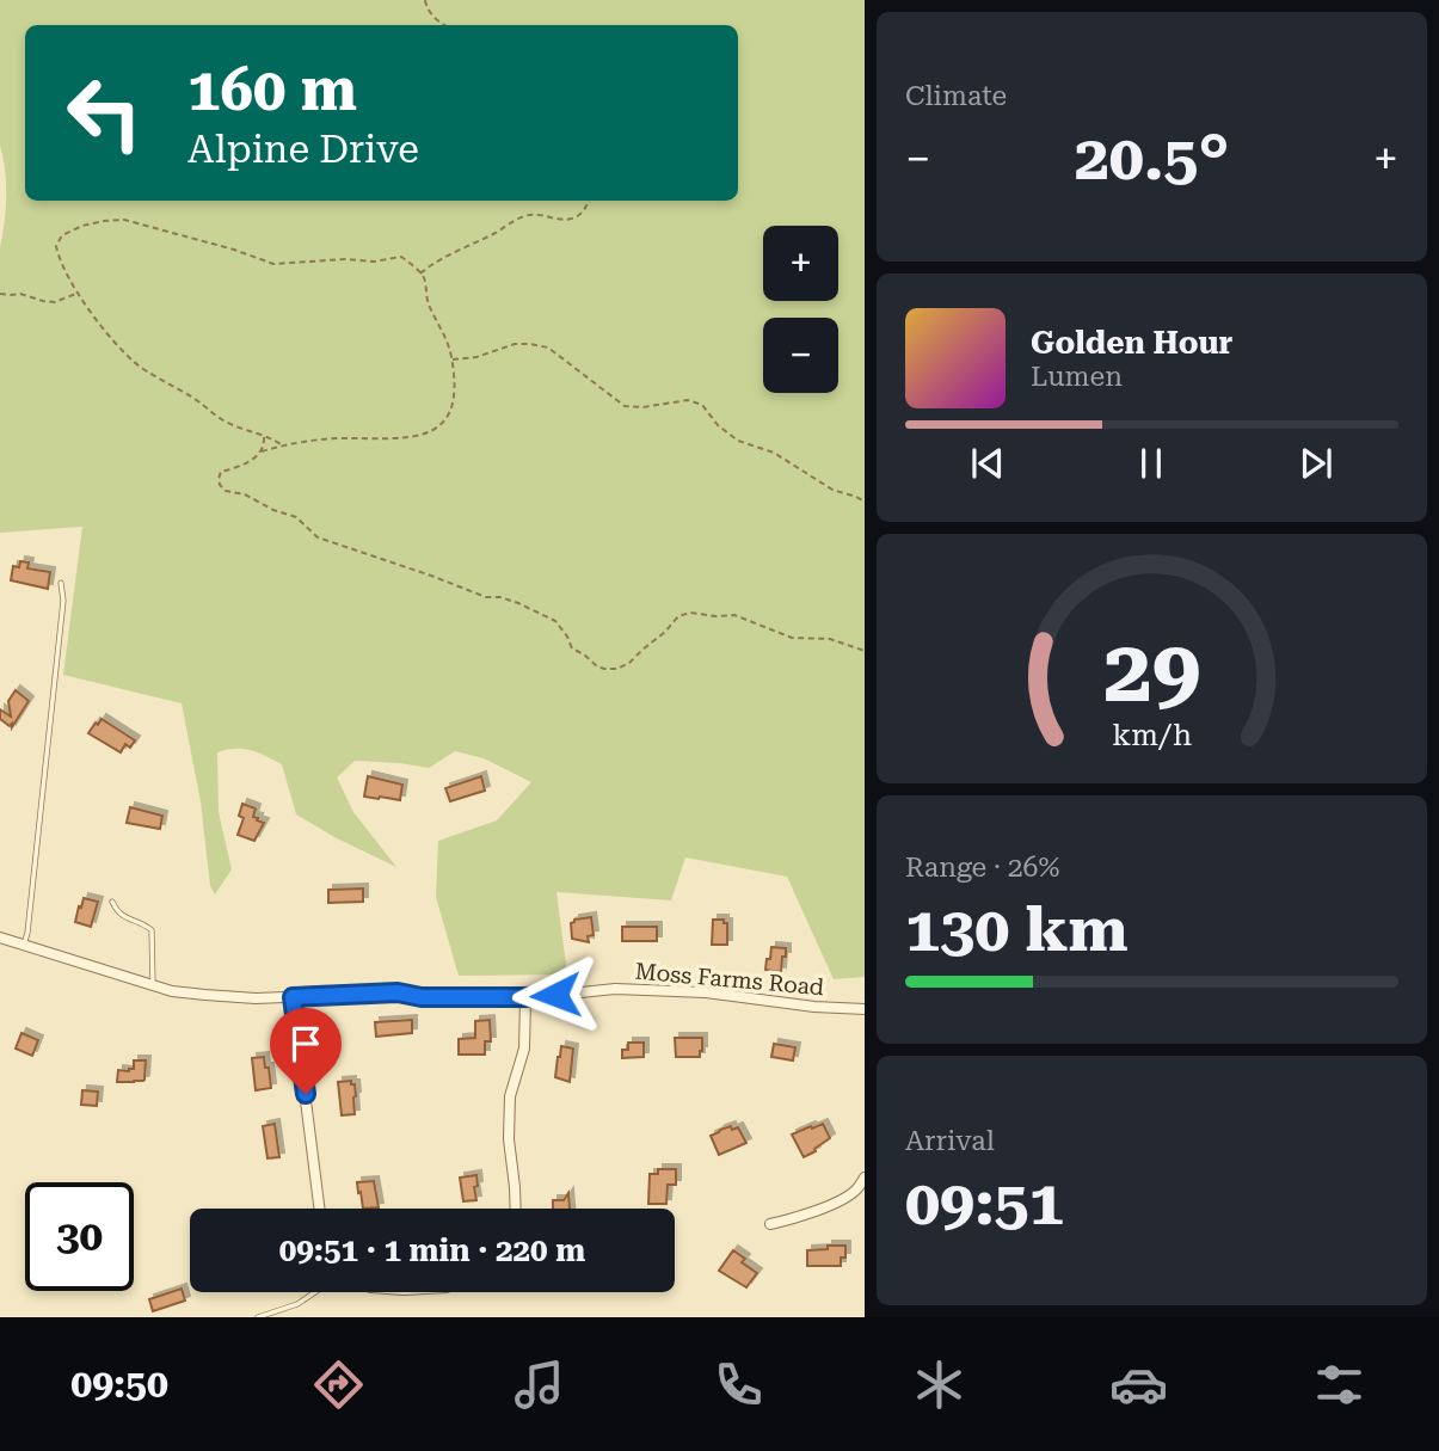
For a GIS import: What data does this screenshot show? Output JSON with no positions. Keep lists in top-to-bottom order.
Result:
{
  "streets": {
    "street": ["Moss Farms Road"]
  },
  "page": {
    "tile": [
      "Climate",
      ["Range · 26%", "130 km"],
      ["Arrival", "09:51"]
    ],
    "turn": ["160 m", "Alpine Drive"],
    "heat": ["−", "20.5°", "+"],
    "map_buttons": ["+", "−"],
    "song": ["Golden Hour", "Lumen"],
    "limit": "30",
    "trip": "09:51 · 1 min · 220 m",
    "tabs": "09:50",
    "gauge": ["29", "km/h"]
  }
}
